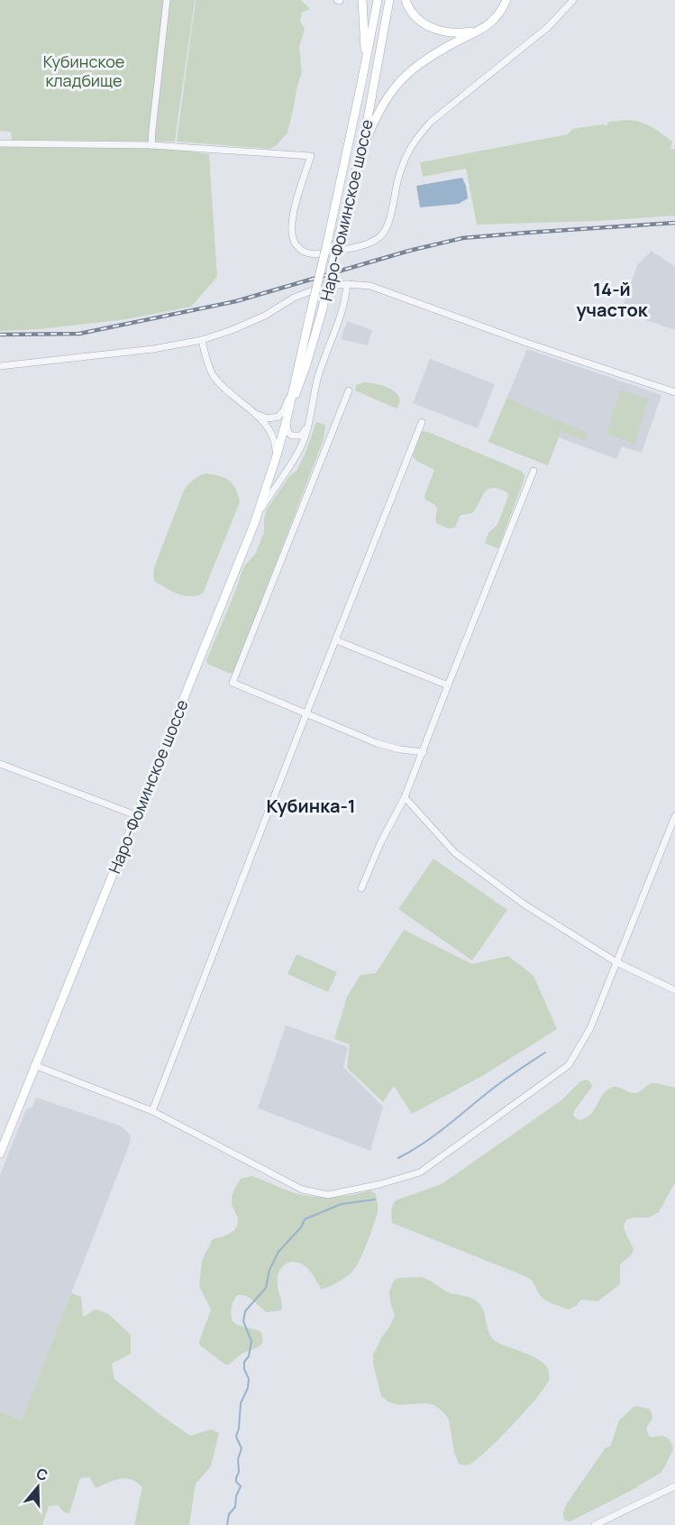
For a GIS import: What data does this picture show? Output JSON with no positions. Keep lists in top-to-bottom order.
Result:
{
  "streets": {
    "main road": ["Наро-Фоминское шоссе"]
  },
  "districts": ["14-й участок", "Кубинка-1"],
  "parks": ["Кубинское кладбище"],
  "north": "top"
}
